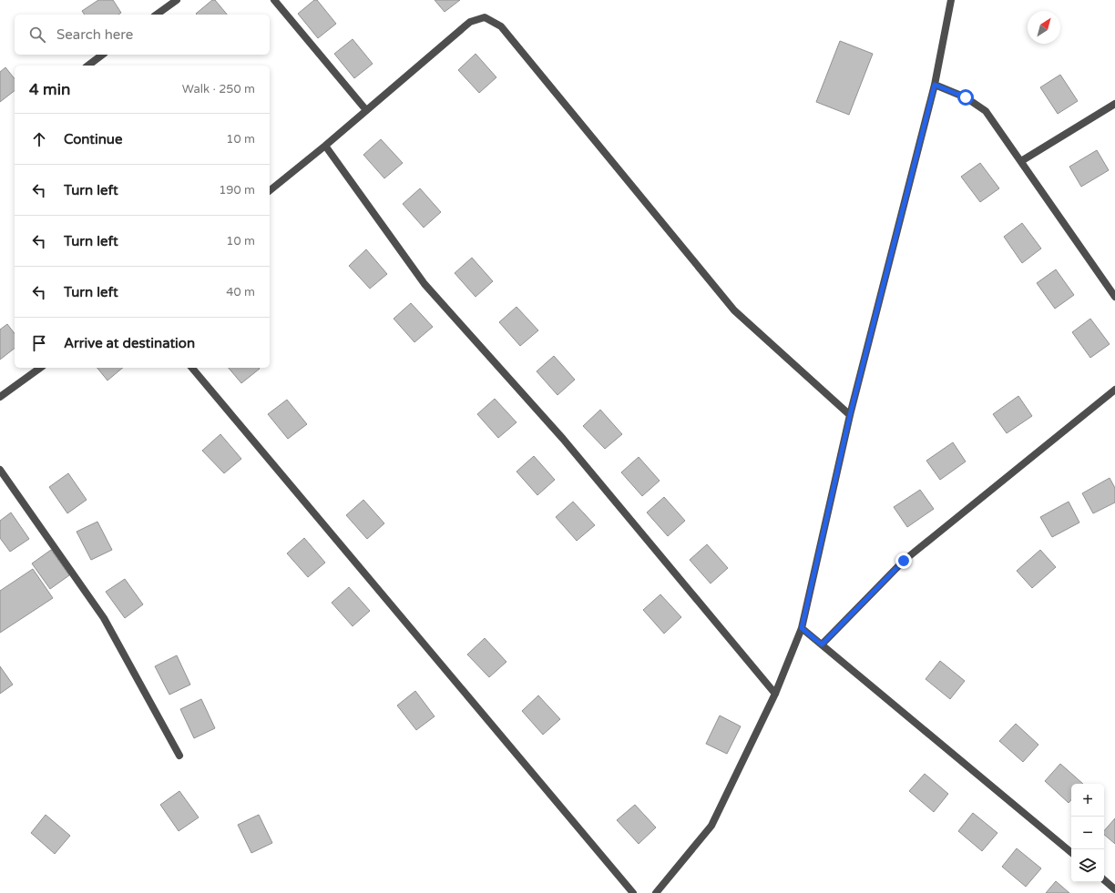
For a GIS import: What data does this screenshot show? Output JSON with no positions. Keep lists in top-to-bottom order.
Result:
{
  "north": "top right",
  "page": {
    "search": "Search here",
    "heading": ["4 min", "Walk · 250 m"],
    "list": [
      ["Continue", "10 m"],
      ["Turn left", "190 m"],
      ["Turn left", "10 m"],
      ["Turn left", "40 m"],
      "Arrive at destination"
    ],
    "map_buttons": ["+", "−"]
  }
}
